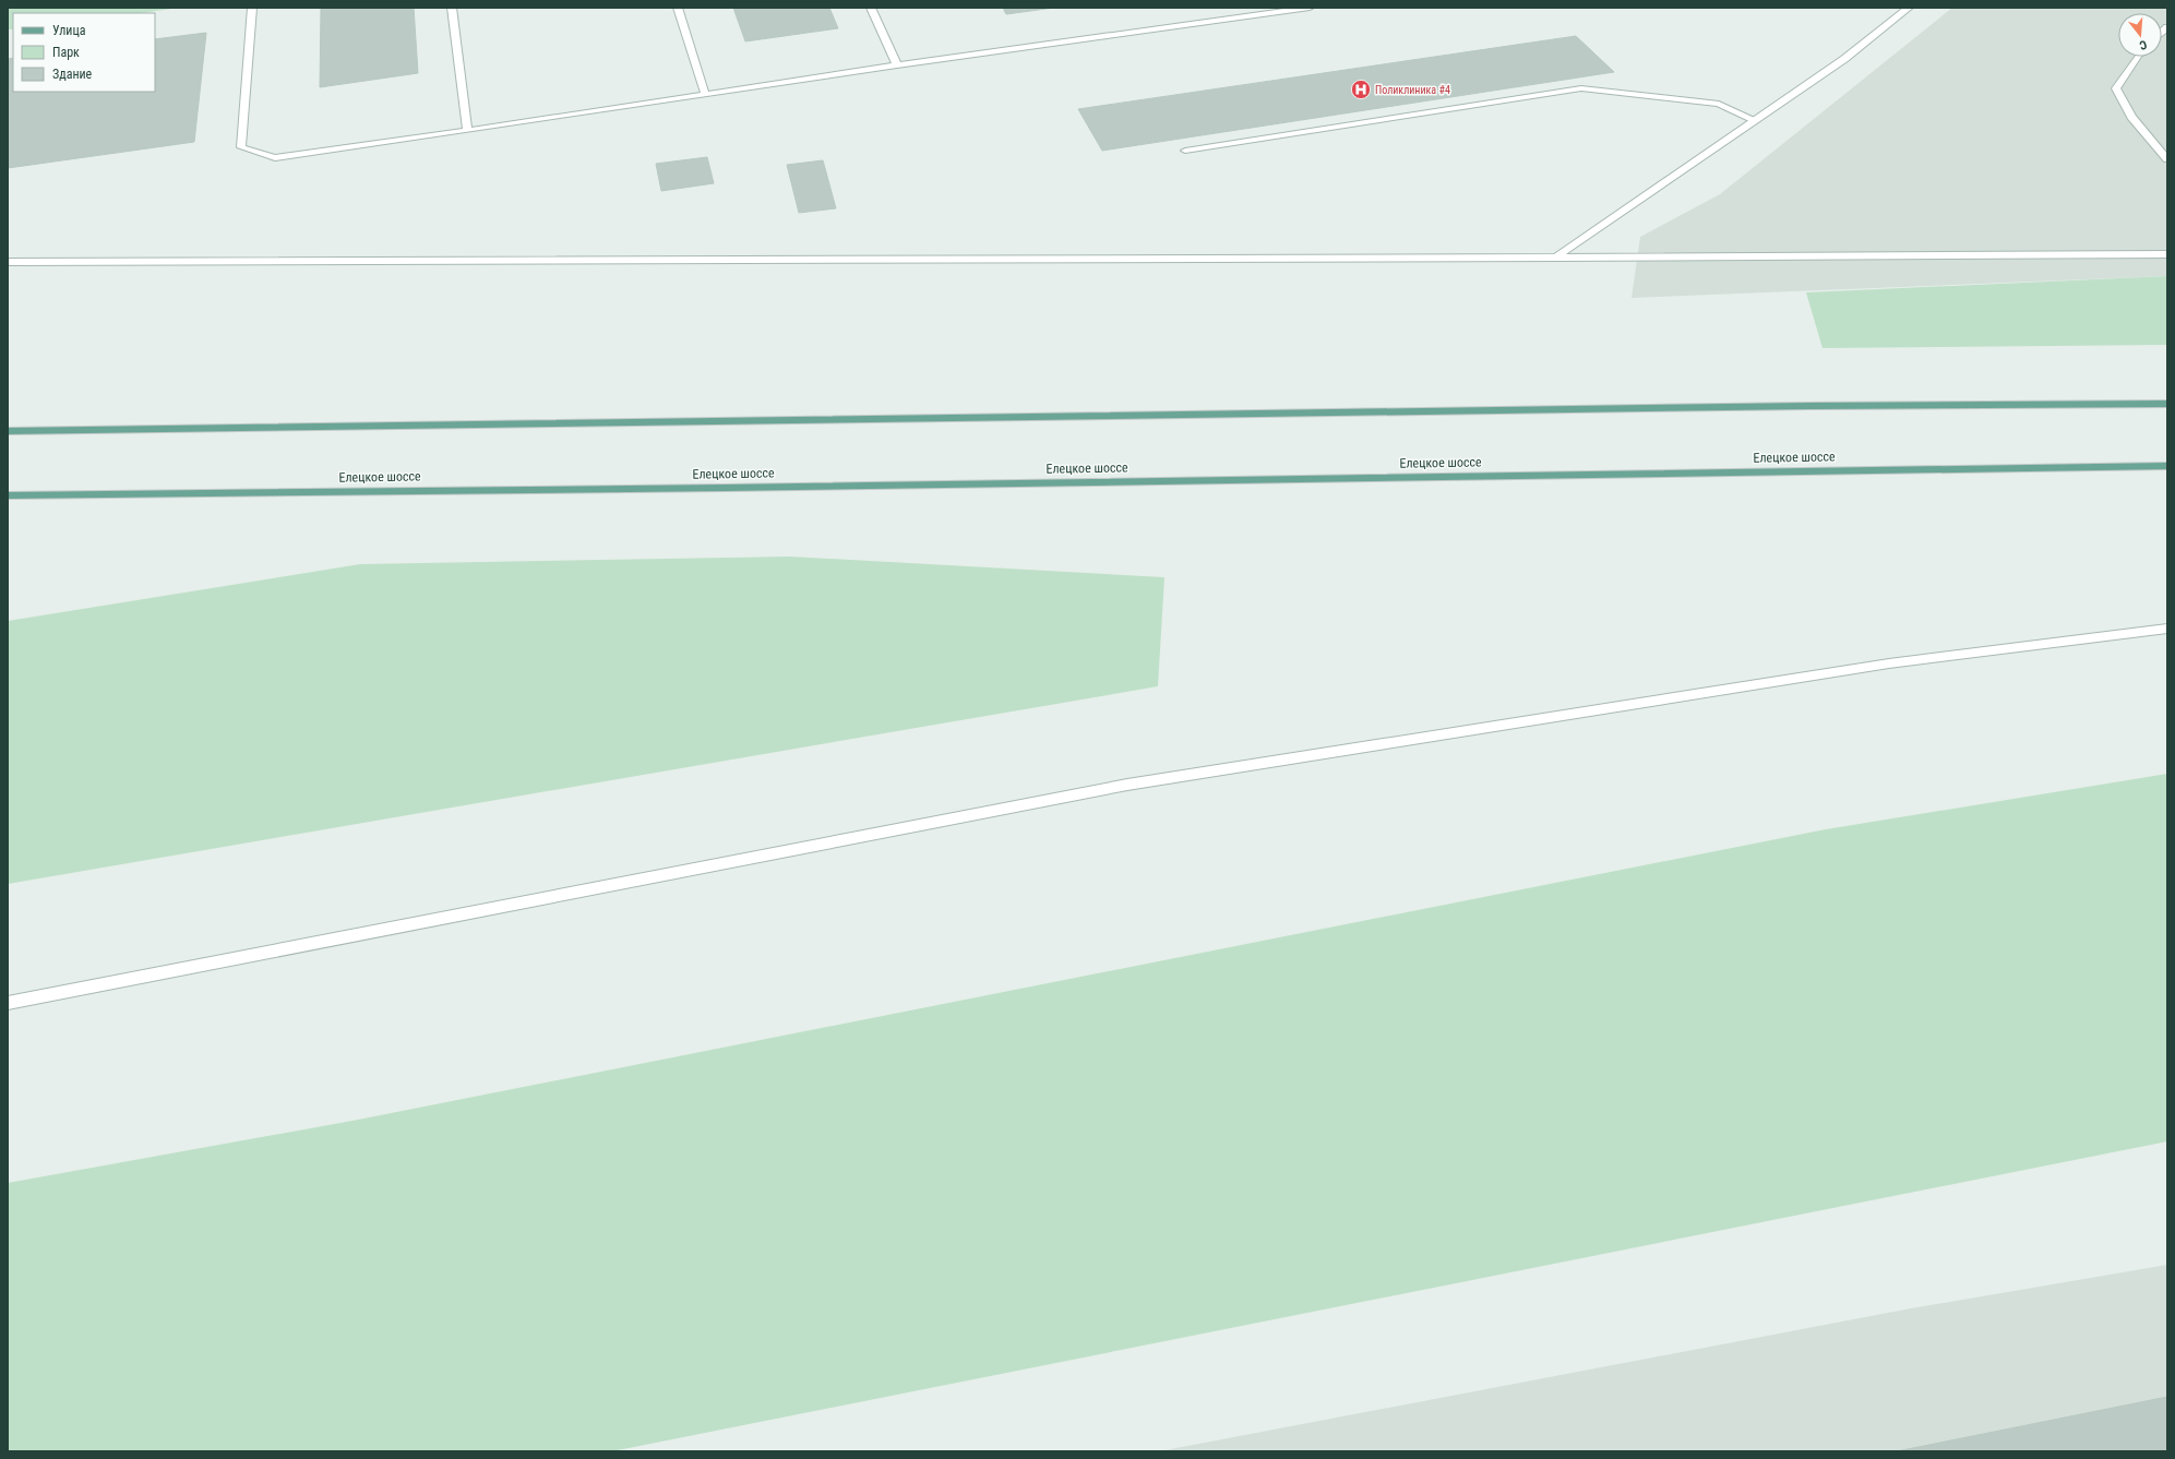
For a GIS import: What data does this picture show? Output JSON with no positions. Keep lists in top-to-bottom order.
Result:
{
  "streets": {
    "main road": ["Елецкое шоссе"]
  },
  "places": {
    "hospital": ["Поликлиника #4"]
  },
  "legend": ["Улица", "Парк", "Здание"],
  "north": "bottom"
}
